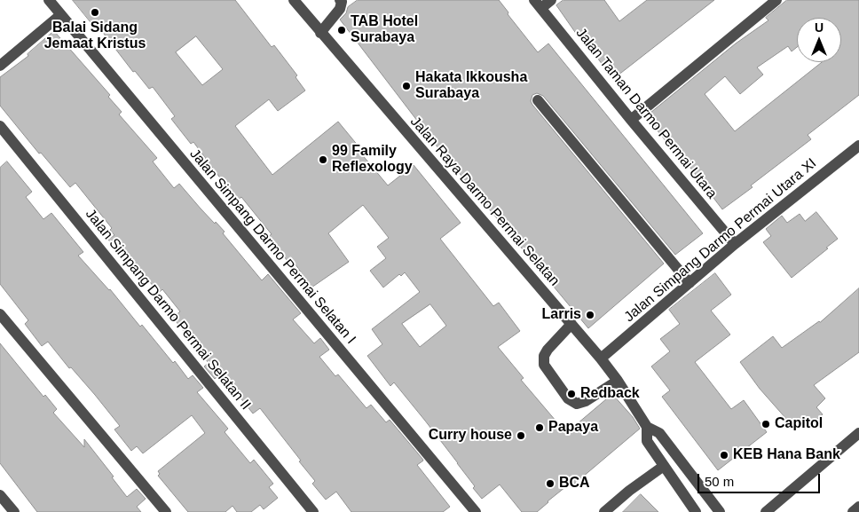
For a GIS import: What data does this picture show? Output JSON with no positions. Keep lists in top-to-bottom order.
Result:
{
  "streets": {
    "street": [
      "Jalan Taman Darmo Permai Utara",
      "Jalan Raya Darmo Permai Selatan",
      "Jalan Simpang Darmo Permai Utara XI",
      "Jalan Simpang Darmo Permai Selatan I",
      "Jalan Simpang Darmo Permai Selatan II"
    ]
  },
  "crossings": [
    ["Jalan Taman Darmo Permai Utara", "Jalan Simpang Darmo Permai Utara XI"],
    ["Jalan Raya Darmo Permai Selatan", "Jalan Simpang Darmo Permai Utara XI"]
  ],
  "places": [
    "Balai Sidang Jemaat Kristus",
    "TAB Hotel Surabaya",
    "Hakata Ikkousha Surabaya",
    "99 Family Reflexology",
    "Larris",
    "Redback",
    "Capitol",
    "Papaya",
    "Curry house",
    "KEB Hana Bank",
    "BCA"
  ],
  "scale_bar": "50 m",
  "north": "top"
}
